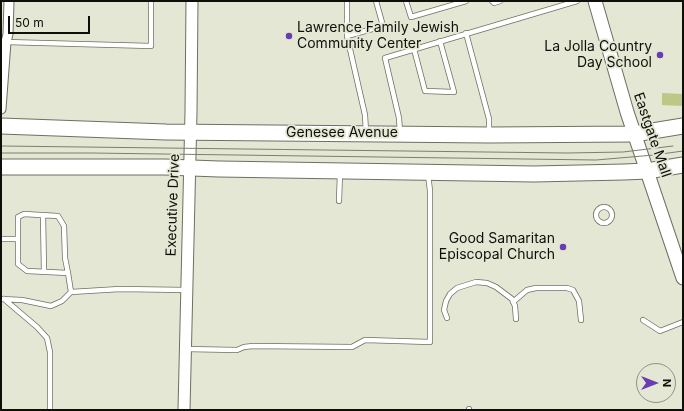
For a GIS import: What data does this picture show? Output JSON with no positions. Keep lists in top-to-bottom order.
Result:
{
  "streets": {
    "main road": ["Genesee Avenue", "Eastgate Mall"],
    "street": ["Executive Drive"]
  },
  "crossings": [
    ["Genesee Avenue", "Eastgate Mall"],
    ["Genesee Avenue", "Executive Drive"]
  ],
  "places": ["Lawrence Family Jewish Community Center", "La Jolla Country Day School", "Good Samaritan Episcopal Church"],
  "scale_bar": "50 m",
  "north": "right"
}
